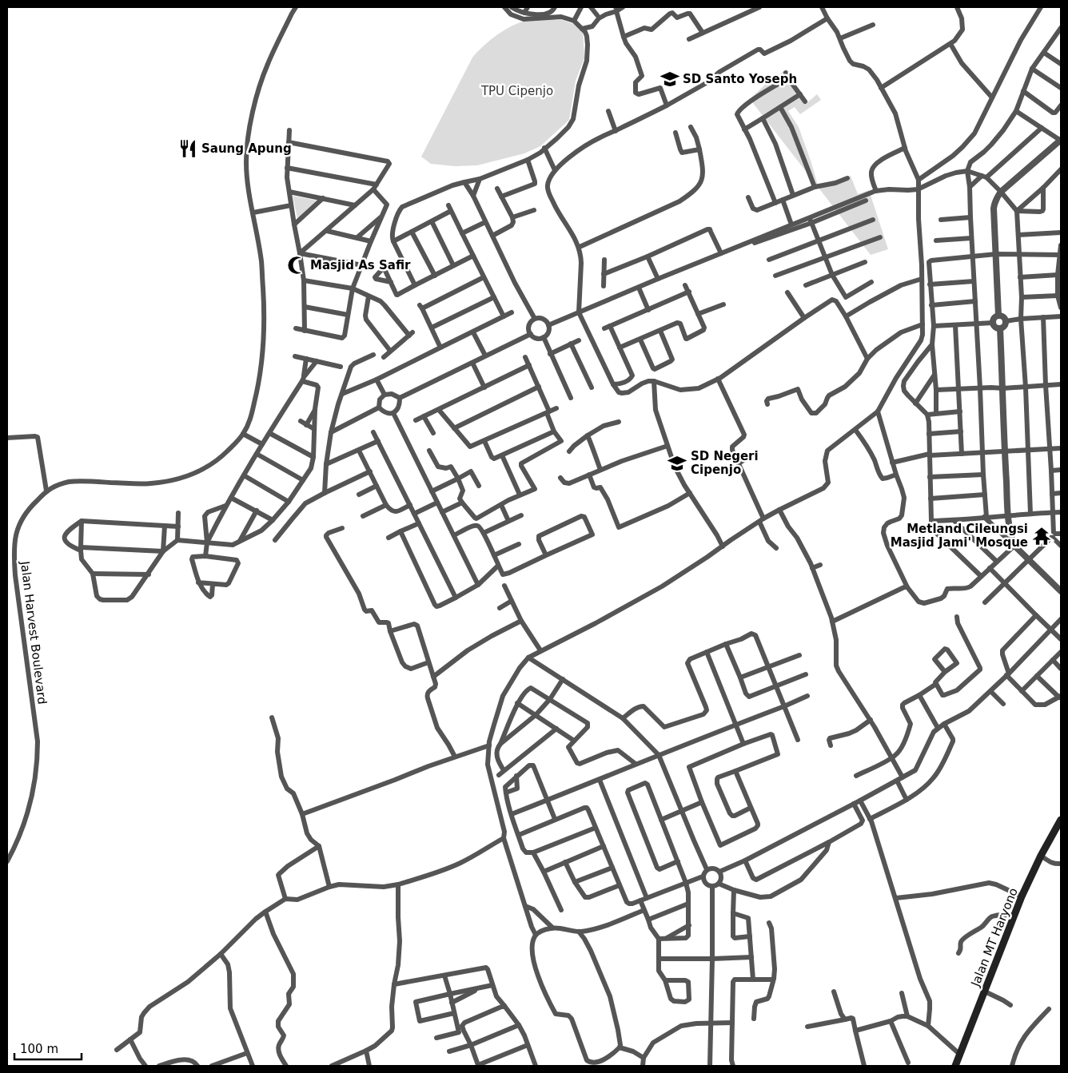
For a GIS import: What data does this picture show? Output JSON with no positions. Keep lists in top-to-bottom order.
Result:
{
  "streets": {
    "main road": ["Jalan MT Haryono"],
    "street": ["Jalan Harvest Boulevard"]
  },
  "parks": ["TPU Cipenjo"],
  "places": {
    "school or university": ["SD Santo Yoseph", "SD Negeri Cipenjo"],
    "restaurant": ["Saung Apung"],
    "mosque": ["Masjid As Safir"],
    "temple": ["Metland Cileungsi Masjid Jami' Mosque"]
  },
  "scale_bar": "100 m"
}
